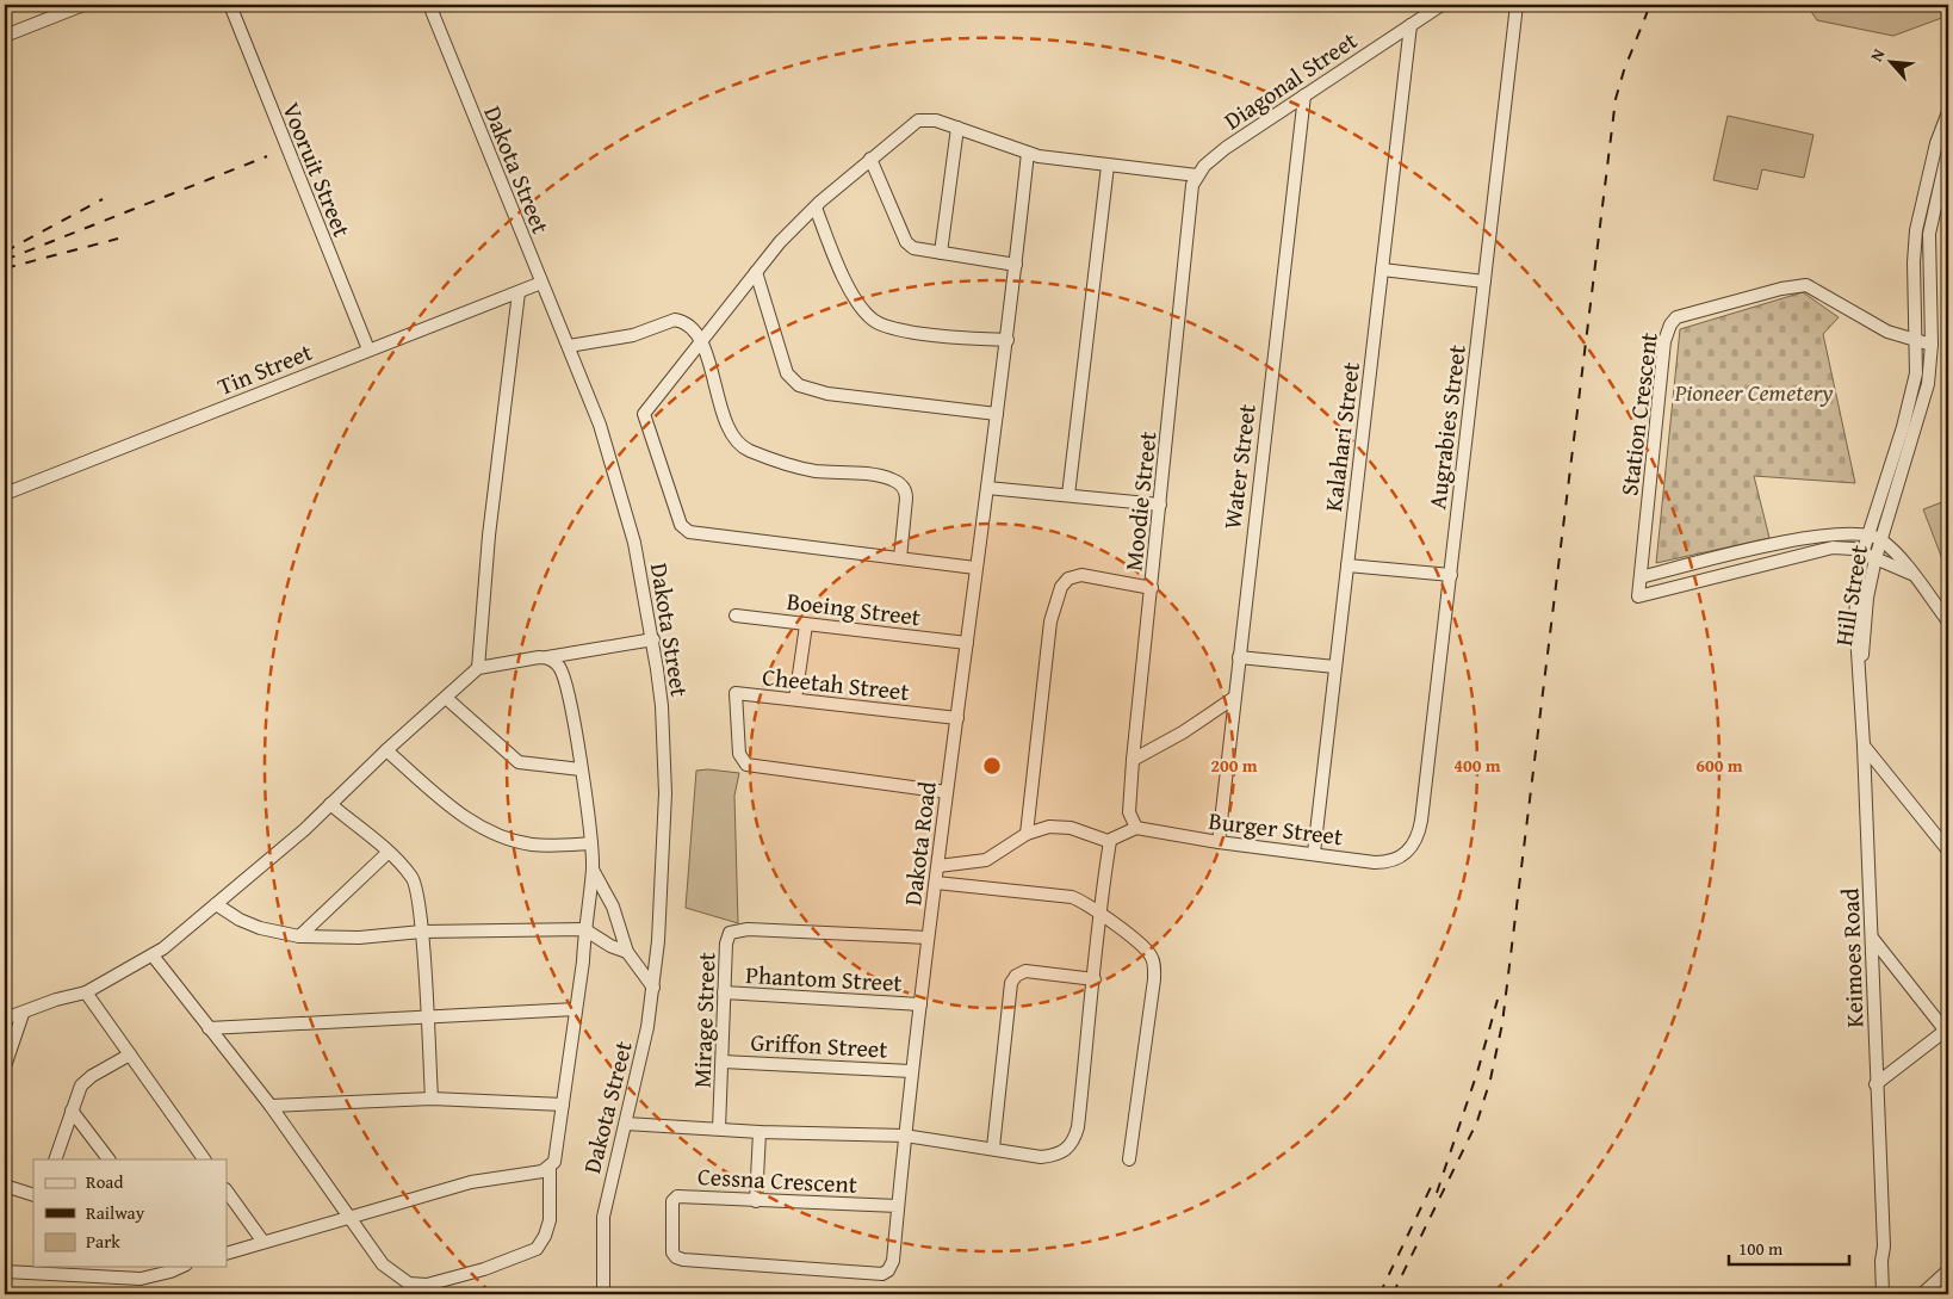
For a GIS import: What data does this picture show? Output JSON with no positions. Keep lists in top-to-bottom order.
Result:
{
  "streets": {
    "street": [
      "Diagonal Street",
      "Vooruit Street",
      "Dakota Street",
      "Tin Street",
      "Station Crescent",
      "Augrabies Street",
      "Kalahari Street",
      "Water Street",
      "Moodie Street",
      "Hill Street",
      "Boeing Street",
      "Cheetah Street",
      "Burger Street",
      "Dakota Road",
      "Keimoes Road",
      "Phantom Street",
      "Mirage Street",
      "Griffon Street",
      "Cessna Crescent"
    ]
  },
  "crossings": [
    ["Diagonal Street", "Kalahari Street"],
    ["Diagonal Street", "Water Street"],
    ["Diagonal Street", "Moodie Street"],
    ["Vooruit Street", "Tin Street"],
    ["Dakota Street", "Tin Street"],
    ["Station Crescent", "Hill Street"],
    ["Augrabies Street", "Burger Street"],
    ["Kalahari Street", "Burger Street"],
    ["Water Street", "Burger Street"],
    ["Moodie Street", "Burger Street"],
    ["Hill Street", "Keimoes Road"],
    ["Boeing Street", "Dakota Road"],
    ["Cheetah Street", "Dakota Road"],
    ["Dakota Road", "Phantom Street"],
    ["Dakota Road", "Mirage Street"],
    ["Dakota Road", "Griffon Street"],
    ["Dakota Road", "Cessna Crescent"],
    ["Phantom Street", "Mirage Street"],
    ["Mirage Street", "Griffon Street"]
  ],
  "parks": ["Pioneer Cemetery"],
  "legend": ["Road", "Railway", "Park"],
  "scale_bar": "100 m",
  "north": "top left",
  "rings": ["200 m", "400 m", "600 m"]
}
